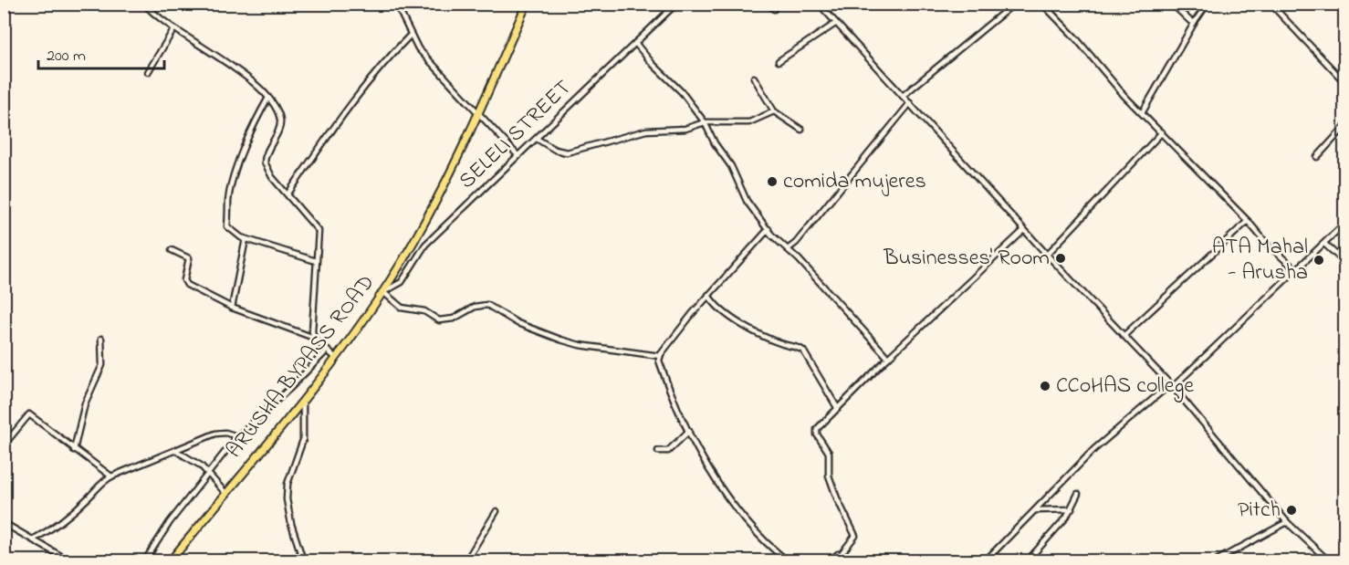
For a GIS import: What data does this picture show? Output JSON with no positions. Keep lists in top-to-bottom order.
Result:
{
  "streets": {
    "main road": ["ARUSHA BYPASS ROAD"],
    "street": ["SELELI STREET"]
  },
  "crossings": [
    ["SELELI STREET", "ARUSHA BYPASS ROAD"]
  ],
  "places": [
    "comida mujeres",
    "Businesses' Room",
    "ATA Mahal - Arusha",
    "CCoHAS college",
    "Pitch"
  ],
  "scale_bar": "200 m"
}
